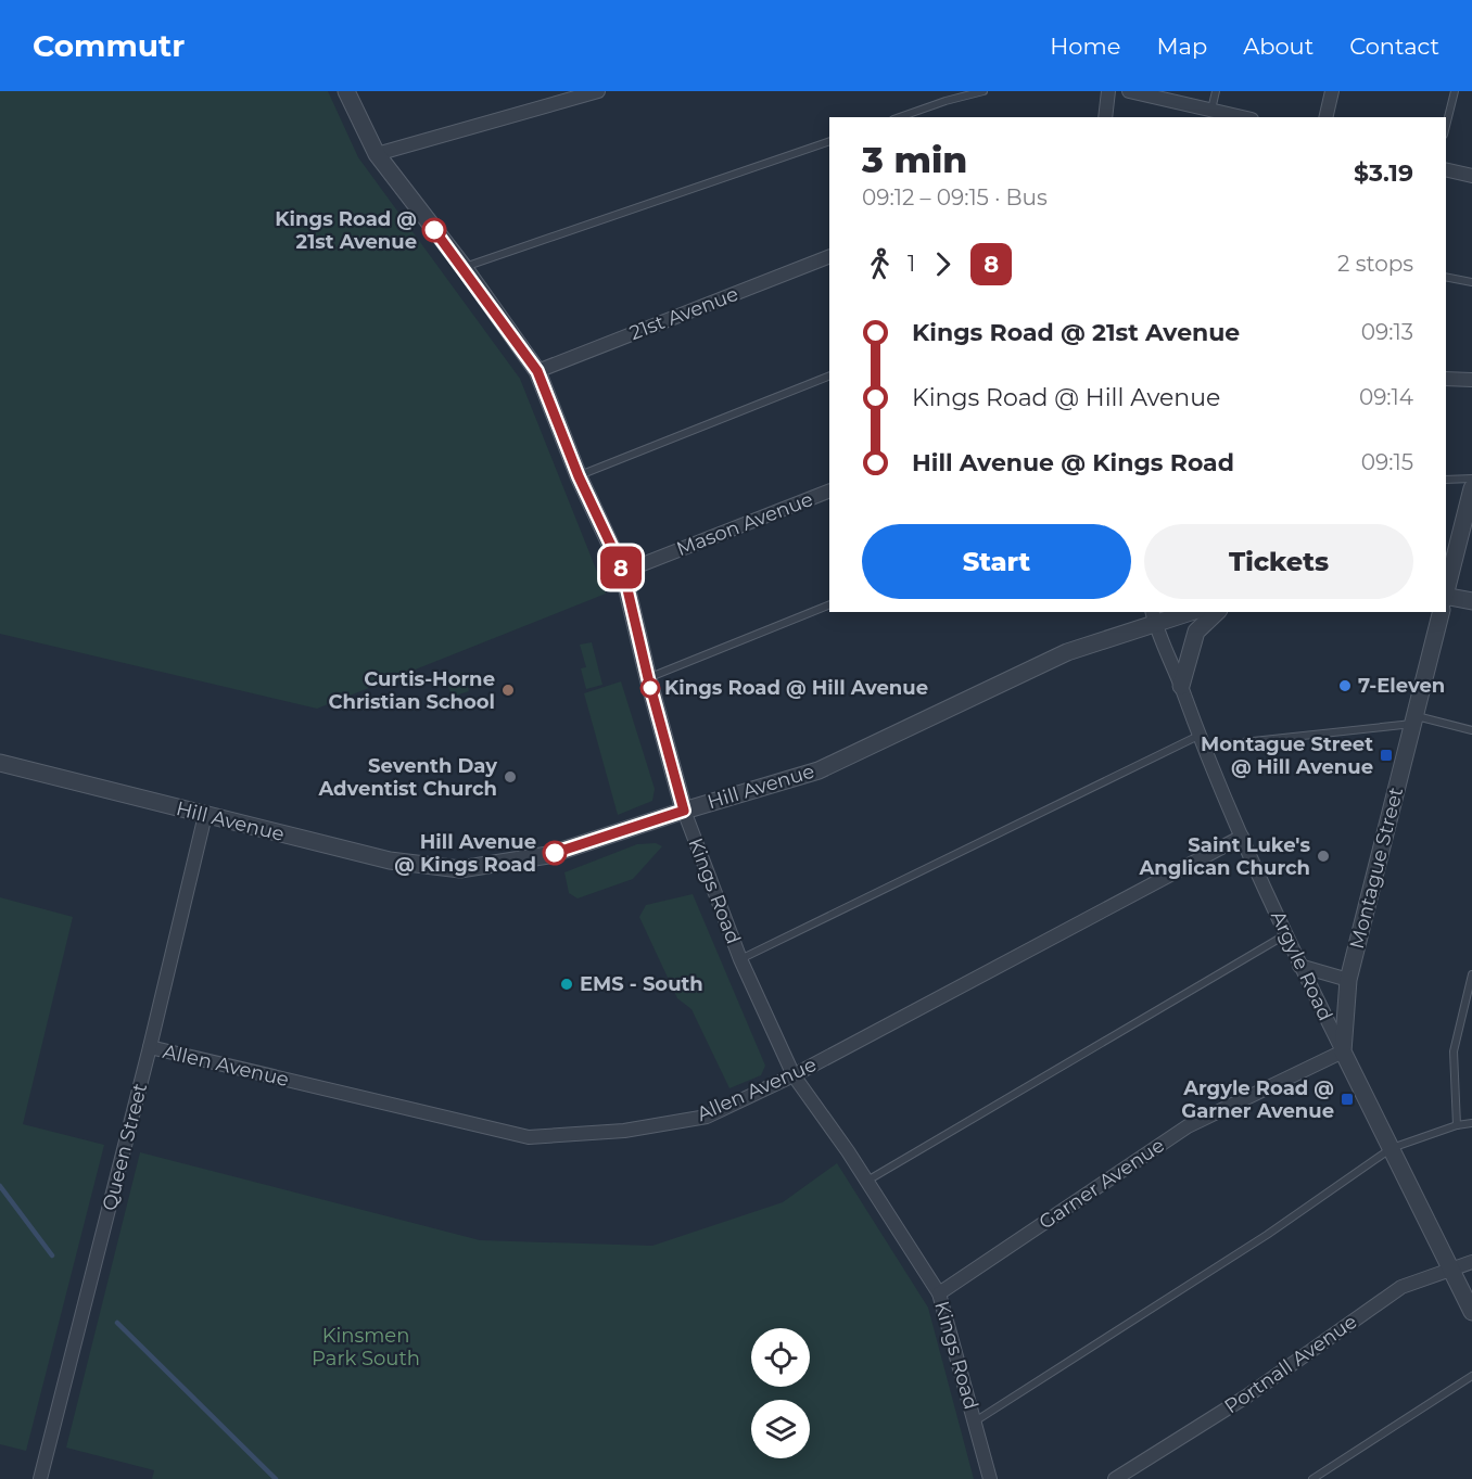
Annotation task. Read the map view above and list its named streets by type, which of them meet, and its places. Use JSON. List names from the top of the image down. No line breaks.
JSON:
{"streets":{"street":["21st Avenue","Mason Avenue","Hill Avenue","Montague Street","Kings Road","Argyle Road","Allen Avenue","Queen Street","Garner Avenue","Portnall Avenue"]},"crossings":[["21st Avenue","Kings Road"],["Mason Avenue","Kings Road"],["Hill Avenue","Kings Road"],["Hill Avenue","Argyle Road"],["Hill Avenue","Queen Street"],["Montague Street","Argyle Road"],["Montague Street","Garner Avenue"],["Kings Road","Allen Avenue"],["Kings Road","Garner Avenue"],["Argyle Road","Allen Avenue"],["Argyle Road","Garner Avenue"],["Argyle Road","Portnall Avenue"],["Allen Avenue","Queen Street"]],"parks":["Kinsmen Park South"],"places":{"other":["Kings Road @ 21st Avenue","7-Eleven","Kings Road @ Hill Avenue","Curtis-Horne Christian School","Seventh Day Adventist Church","Hill Avenue @ Kings Road","Saint Luke's Anglican Church","EMS - South"],"transit":["Montague Street @ Hill Avenue","Argyle Road @ Garner Avenue"]},"lines":["bus line 8"],"page":{"header":"Commutr","nav":["Home","Map","About","Contact"],"on_map":"8","heading":["3 min","09:12 – 09:15 · Bus","$3.19"],"legs":["1","8","2 stops"],"list":[{"name":"Kings Road @ 21st Avenue","value":"09:13"},{"name":"Kings Road @ Hill Avenue","value":"09:14"},{"name":"Hill Avenue @ Kings Road","value":"09:15"}],"buttons":["Start","Tickets"]}}
